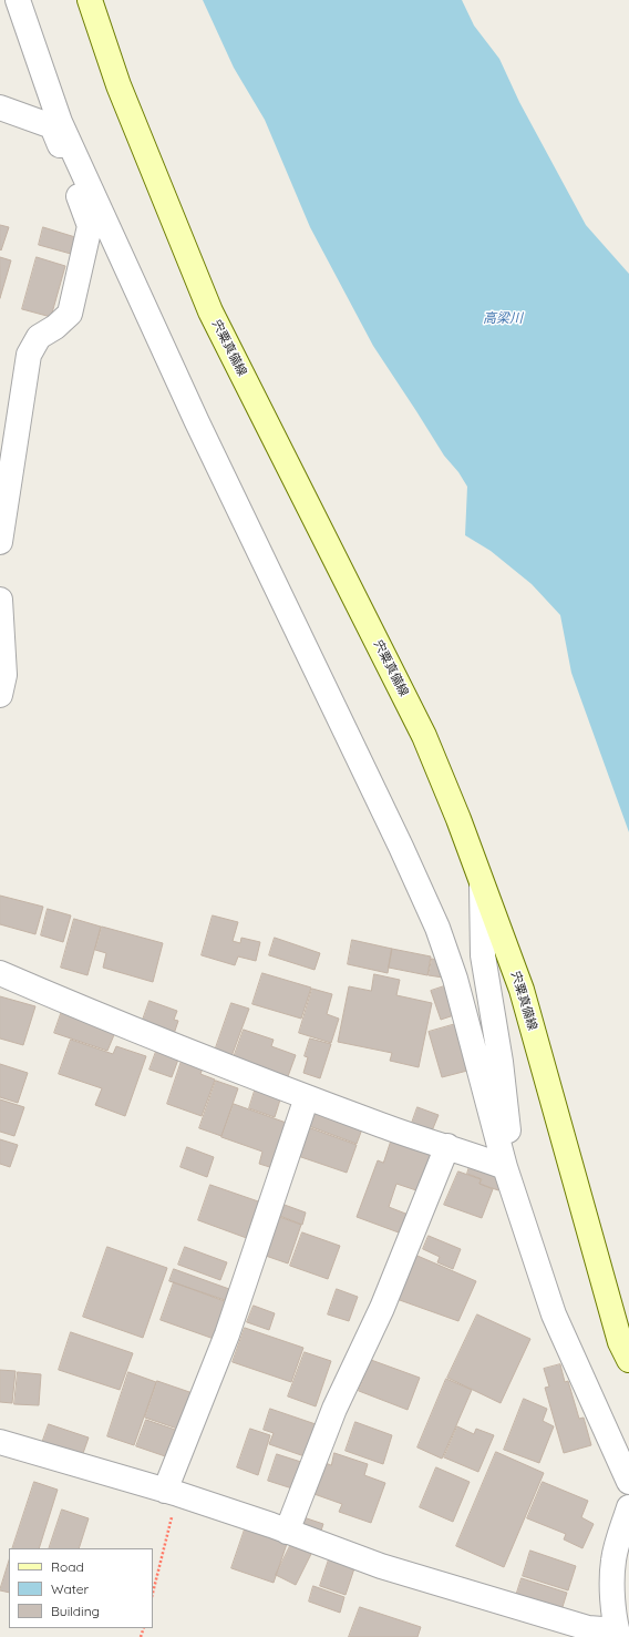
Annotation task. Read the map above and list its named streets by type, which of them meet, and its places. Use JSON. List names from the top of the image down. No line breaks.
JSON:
{"streets":{"main road":["宍粟真備線"]},"water":["高梁川"],"legend":["Road","Water","Building"]}
